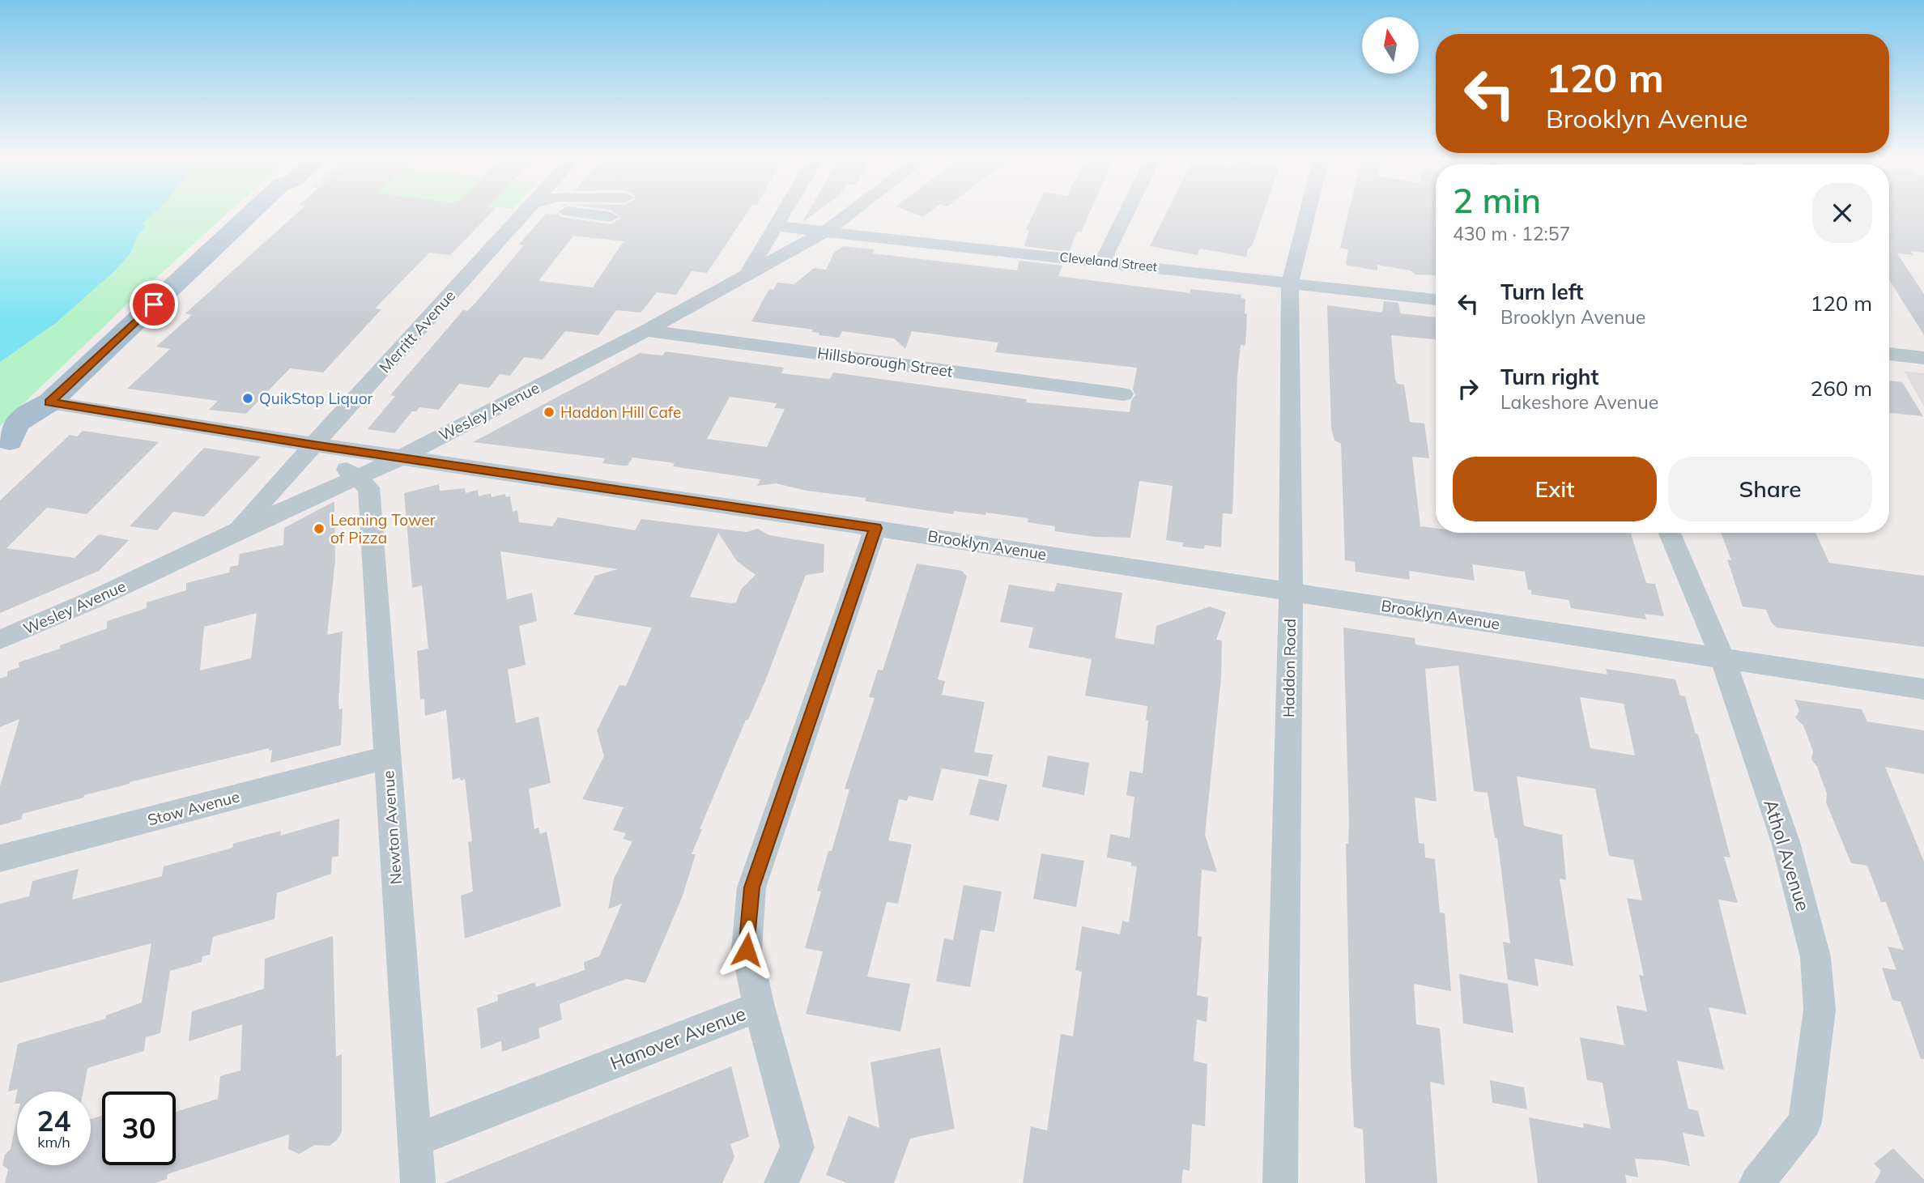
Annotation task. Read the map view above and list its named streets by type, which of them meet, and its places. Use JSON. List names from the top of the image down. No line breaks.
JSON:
{"streets":{"street":["Cleveland Street","Merritt Avenue","Hillsborough Street","Wesley Avenue","Brooklyn Avenue","Haddon Road","Stow Avenue","Newton Avenue","Athol Avenue","Hanover Avenue"]},"crossings":[["Cleveland Street","Wesley Avenue"],["Cleveland Street","Haddon Road"],["Merritt Avenue","Wesley Avenue"],["Merritt Avenue","Brooklyn Avenue"],["Hillsborough Street","Wesley Avenue"],["Wesley Avenue","Brooklyn Avenue"],["Wesley Avenue","Newton Avenue"],["Brooklyn Avenue","Haddon Road"],["Brooklyn Avenue","Athol Avenue"],["Brooklyn Avenue","Hanover Avenue"],["Stow Avenue","Newton Avenue"],["Newton Avenue","Hanover Avenue"]],"places":["QuikStop Liquor","Haddon Hill Cafe","Leaning Tower of Pizza"],"north":"top","page":{"turn":["120 m","Brooklyn Avenue"],"heading":["2 min","430 m · 12:57"],"list":[{"name":"Turn left","note":"Brooklyn Avenue","value":"120 m"},{"name":"Turn right","note":"Lakeshore Avenue","value":"260 m"}],"buttons":["Exit","Share"],"speed":"24 km/h","limit":"30"}}
